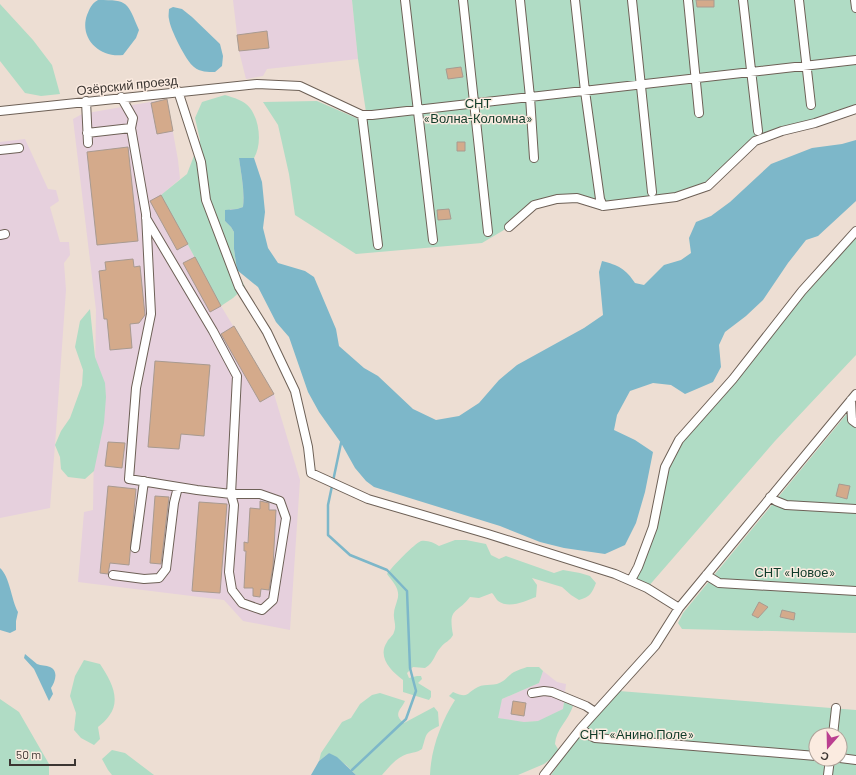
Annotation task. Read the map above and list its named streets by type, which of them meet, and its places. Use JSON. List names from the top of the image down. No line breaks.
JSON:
{"streets":{"street":["Озёрский проезд"]},"parks":["СНТ «Волна-Коломна»","СНТ «Новое»","СНТ «Анино Поле»"],"scale_bar":"50 m","north":"bottom"}
